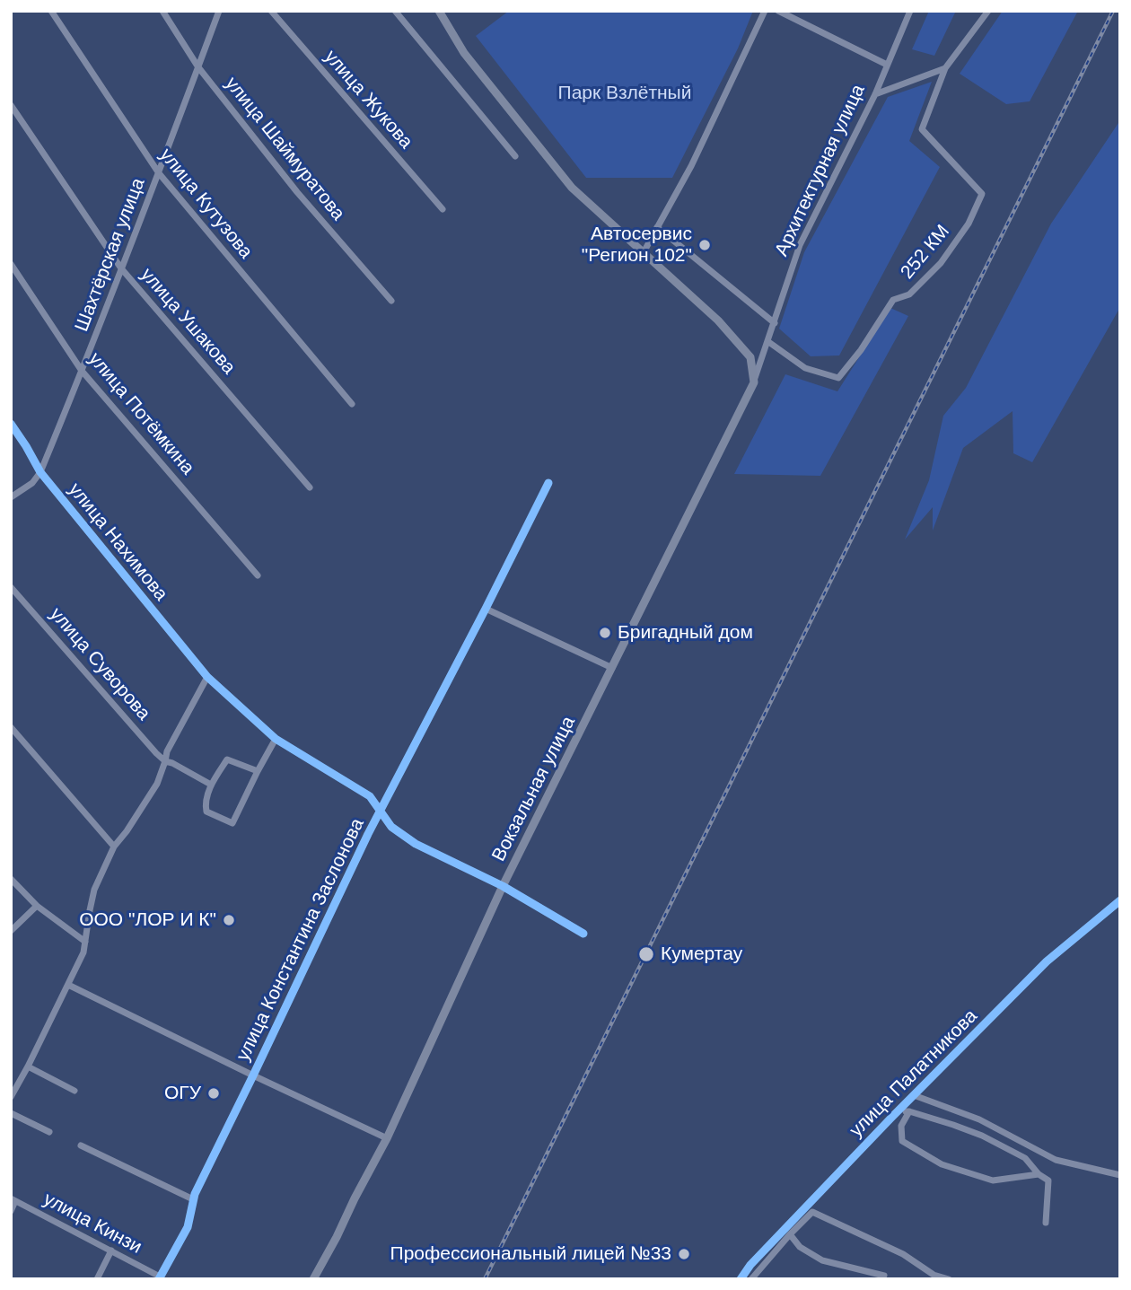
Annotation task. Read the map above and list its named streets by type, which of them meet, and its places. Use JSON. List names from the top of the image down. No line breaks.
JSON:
{"streets":{"main road":["Вокзальная улица"],"street":["улица Жукова","улица Шаймуратова","Архитектурная улица","улица Кутузова","252 КМ","Шахтёрская улица","улица Ушакова","улица Потёмкина","улица Нахимова","улица Суворова","улица Константина Заслонова","улица Палатникова","улица Кинзи"]},"crossings":[["улица Шаймуратова","Шахтёрская улица"],["Архитектурная улица","252 КМ"],["Архитектурная улица","Вокзальная улица"],["улица Кутузова","Шахтёрская улица"],["Шахтёрская улица","улица Ушакова"],["Шахтёрская улица","улица Потёмкина"],["Шахтёрская улица","улица Нахимова"],["улица Нахимова","Вокзальная улица"],["улица Нахимова","улица Константина Заслонова"],["улица Константина Заслонова","улица Кинзи"]],"parks":["Парк Взлётный"],"places":["Автосервис \"Регион 102\"","Бригадный дом","ООО \"ЛОР И К\"","Кумертау","ОГУ","Профессиональный лицей №33"]}
